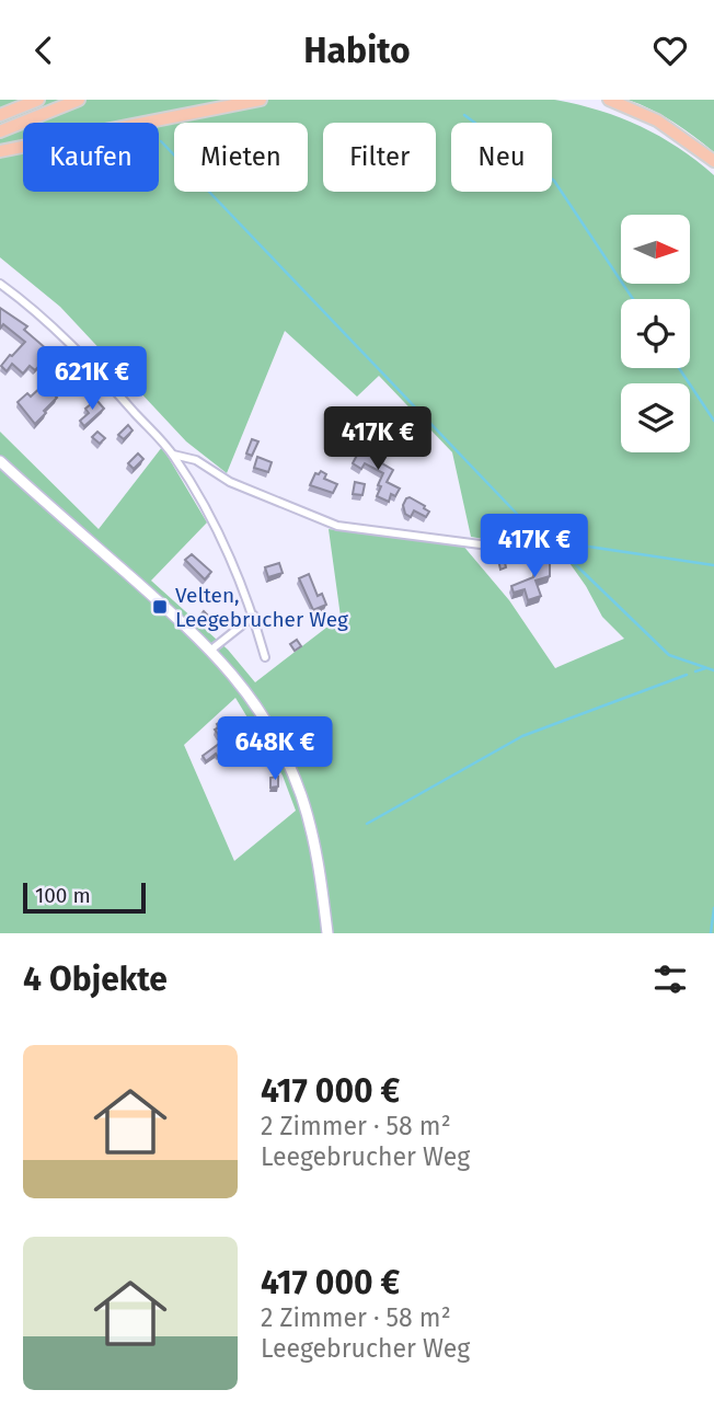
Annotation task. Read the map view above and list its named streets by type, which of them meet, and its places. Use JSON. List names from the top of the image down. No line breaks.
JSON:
{"places":{"transit":["Velten, Leegebrucher Weg"]},"scale_bar":"100 m","north":"right","page":{"header":"Habito","chip":["Kaufen","Mieten","Filter","Neu"],"price":["621K €","417K €","417K €","648K €"],"scale":"100 m","heading":"4 Objekte","list":[{"name":"417 000 €","note":"2 Zimmer · 58 m² · Leegebrucher Weg"},{"name":"417 000 €","note":"2 Zimmer · 58 m² · Leegebrucher Weg"}]}}
